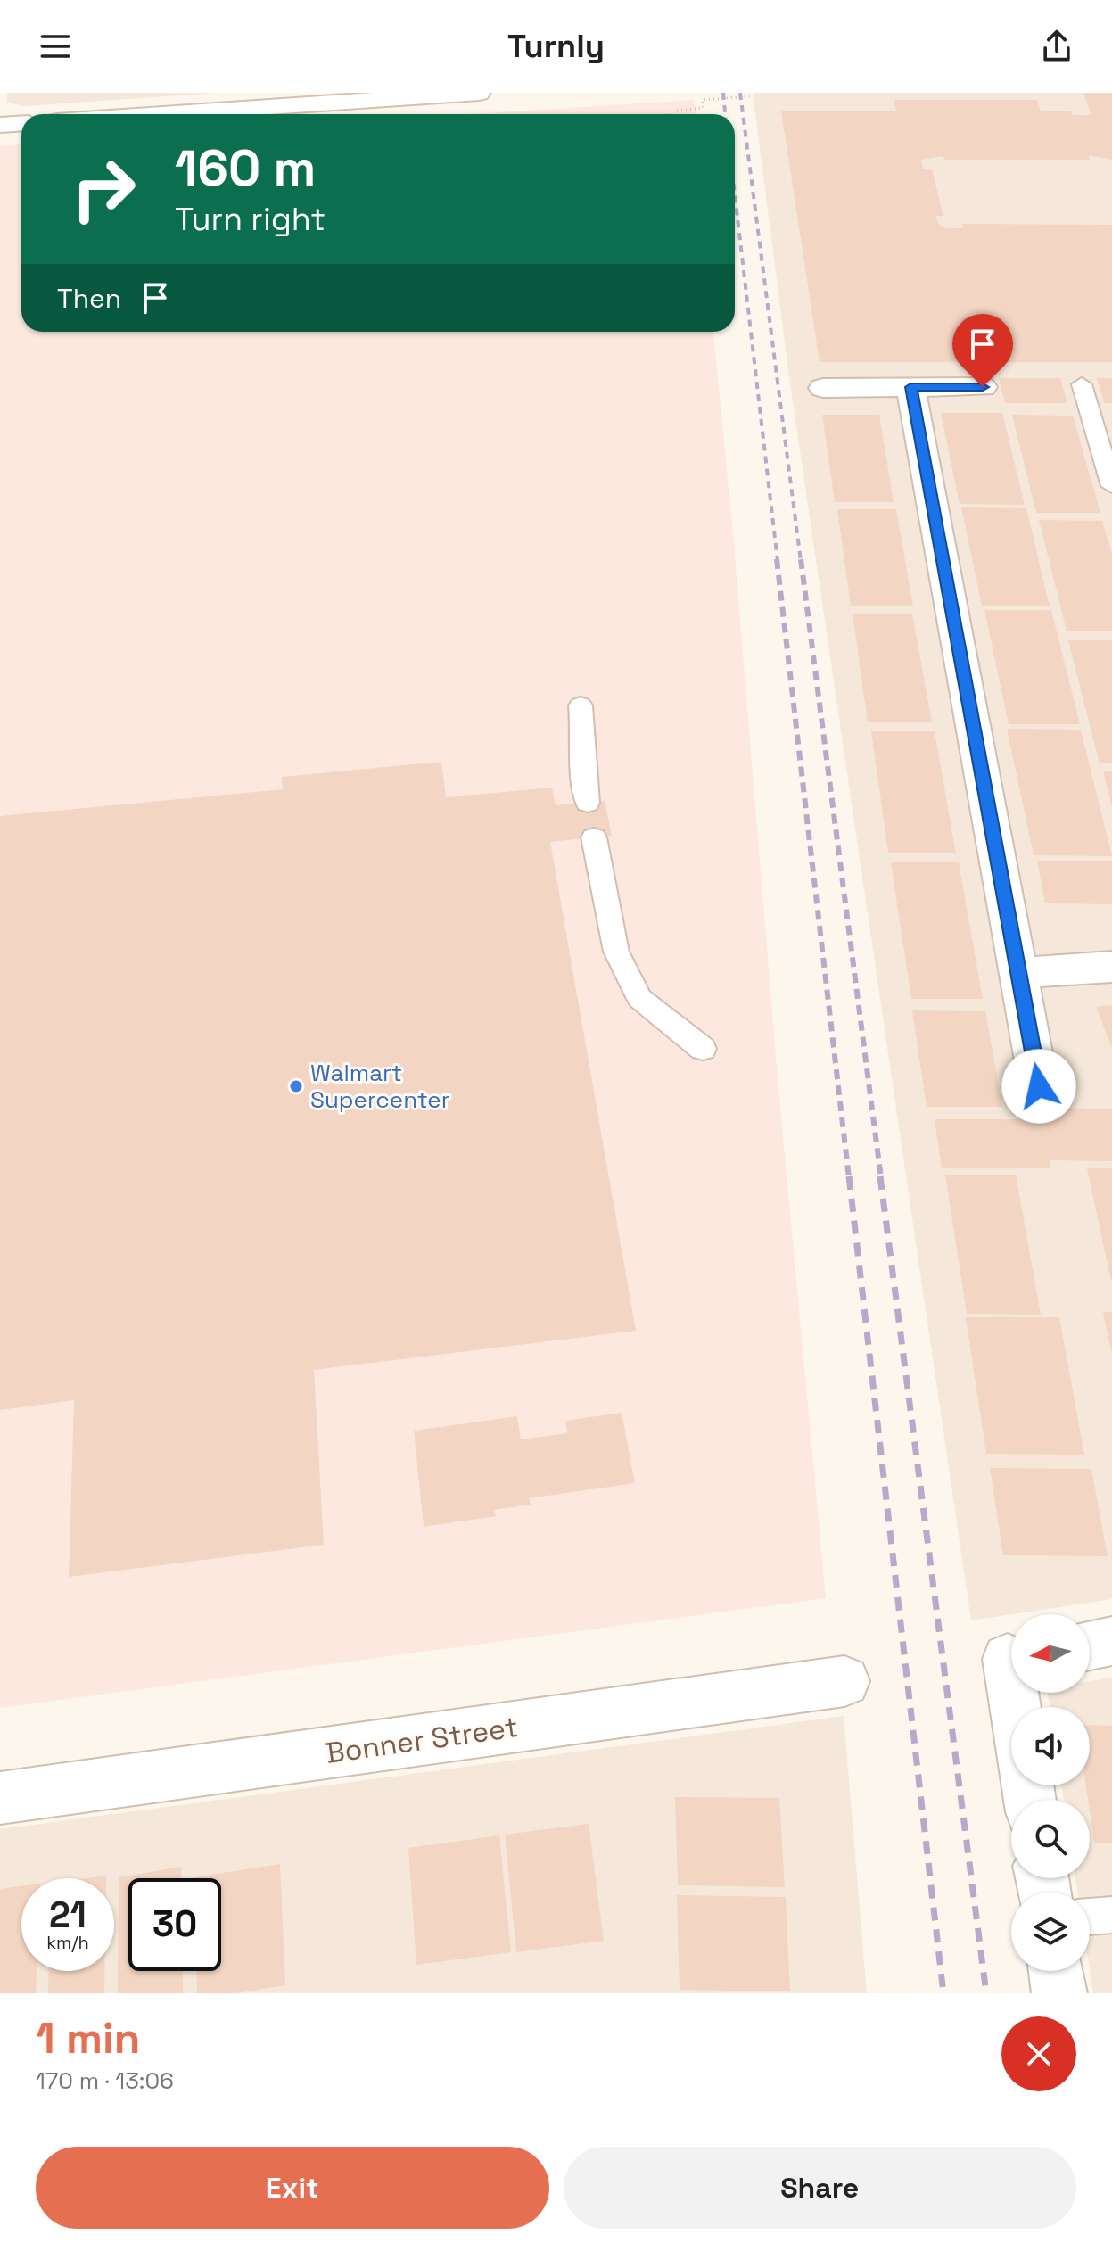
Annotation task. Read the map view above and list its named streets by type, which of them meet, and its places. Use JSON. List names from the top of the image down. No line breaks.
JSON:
{"streets":{"street":["Bonner Street"]},"places":["Walmart Supercenter"],"north":"left","page":{"header":"Turnly","turn":["160 m","Turn right"],"then":"Then","speed":"21 km/h","limit":"30","heading":["1 min","170 m · 13:06"],"buttons":["Exit","Share"]}}
